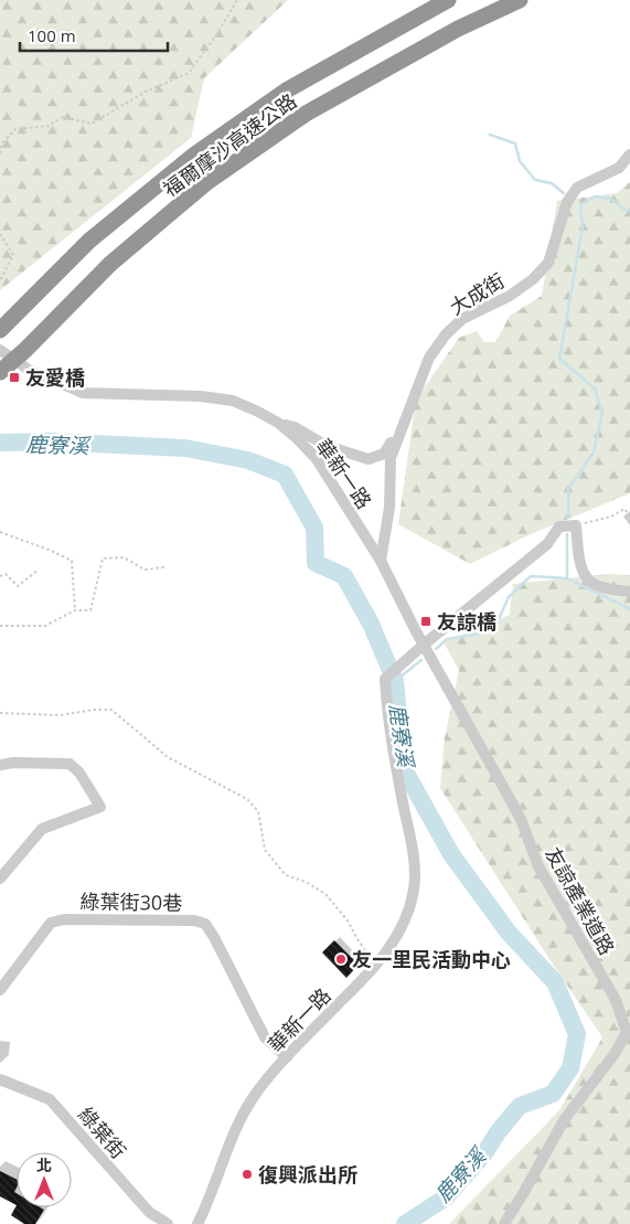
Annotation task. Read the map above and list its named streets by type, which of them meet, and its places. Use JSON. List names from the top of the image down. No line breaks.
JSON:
{"streets":{"highway":["福爾摩沙高速公路"],"street":["大成街","華新一路","友諒產業道路","綠葉街30巷","綠葉街"]},"crossings":[["大成街","華新一路"],["華新一路","友諒產業道路"],["華新一路","綠葉街30巷"]],"water":["鹿寮溪"],"places":{"transit":["友愛橋","友諒橋"],"other":["友一里民活動中心","復興派出所"]},"scale_bar":"100 m","north":"top"}
